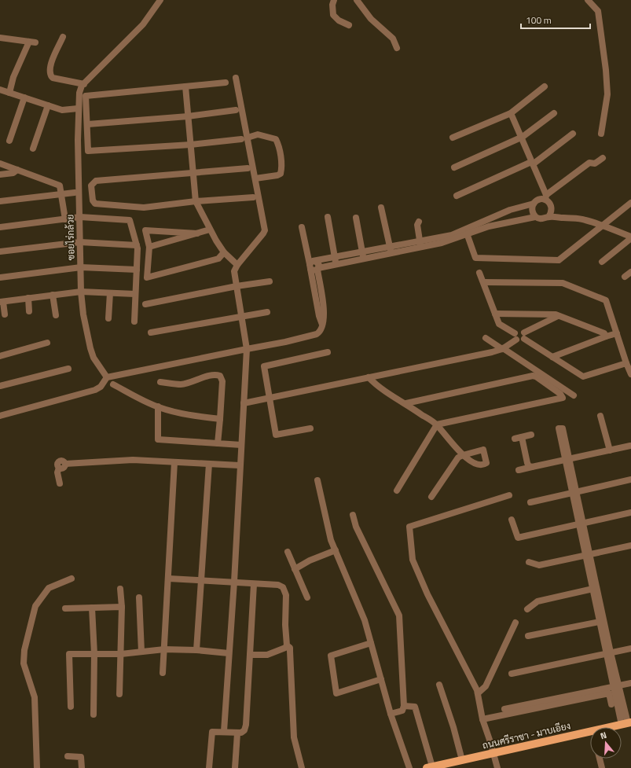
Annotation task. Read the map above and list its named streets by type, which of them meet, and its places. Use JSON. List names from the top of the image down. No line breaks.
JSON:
{"streets":{"main road":["ถนนศรีราชา - มาบเอียง"],"street":["ซอยไร่กล้วย"]},"scale_bar":"100 m","north":"top"}
